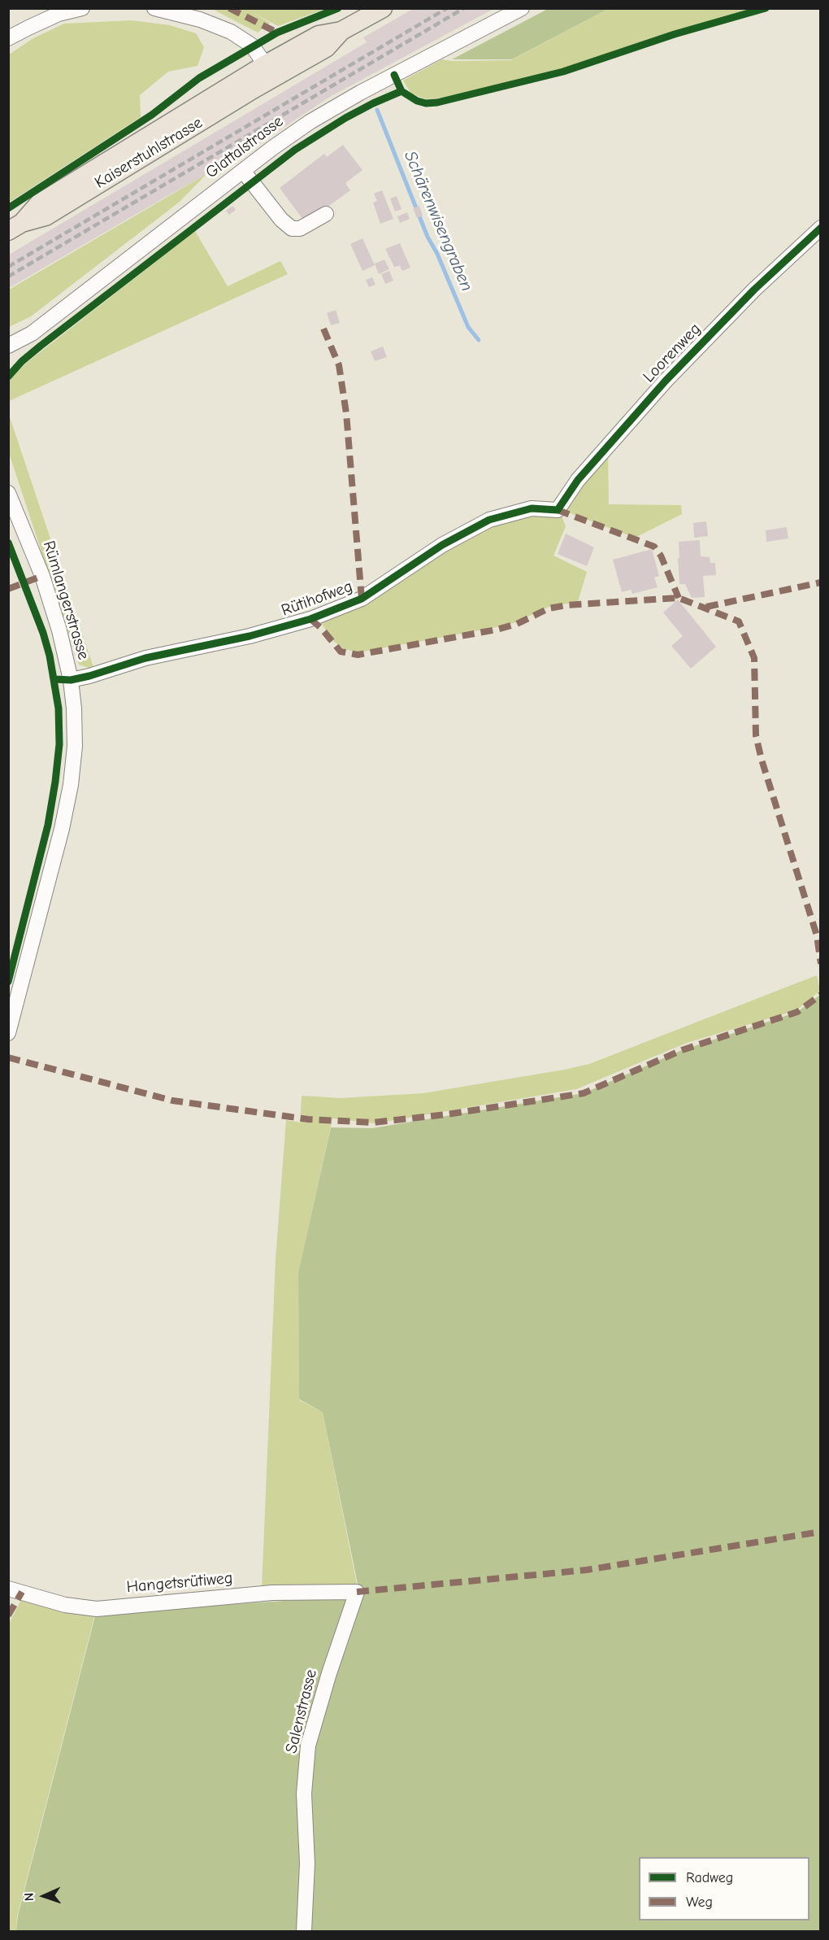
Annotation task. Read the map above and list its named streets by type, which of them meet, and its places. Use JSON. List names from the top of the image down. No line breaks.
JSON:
{"streets":{"main road":["Kaiserstuhlstrasse"],"street":["Glattalstrasse","Loorenweg","Rütihofweg","Rümlangerstrasse","Hangetsrütiweg","Salenstrasse"]},"crossings":[["Loorenweg","Rütihofweg"],["Rütihofweg","Rümlangerstrasse"],["Hangetsrütiweg","Salenstrasse"]],"water":["Schärenwisengraben"],"legend":["Radweg","Weg"],"north":"left"}
